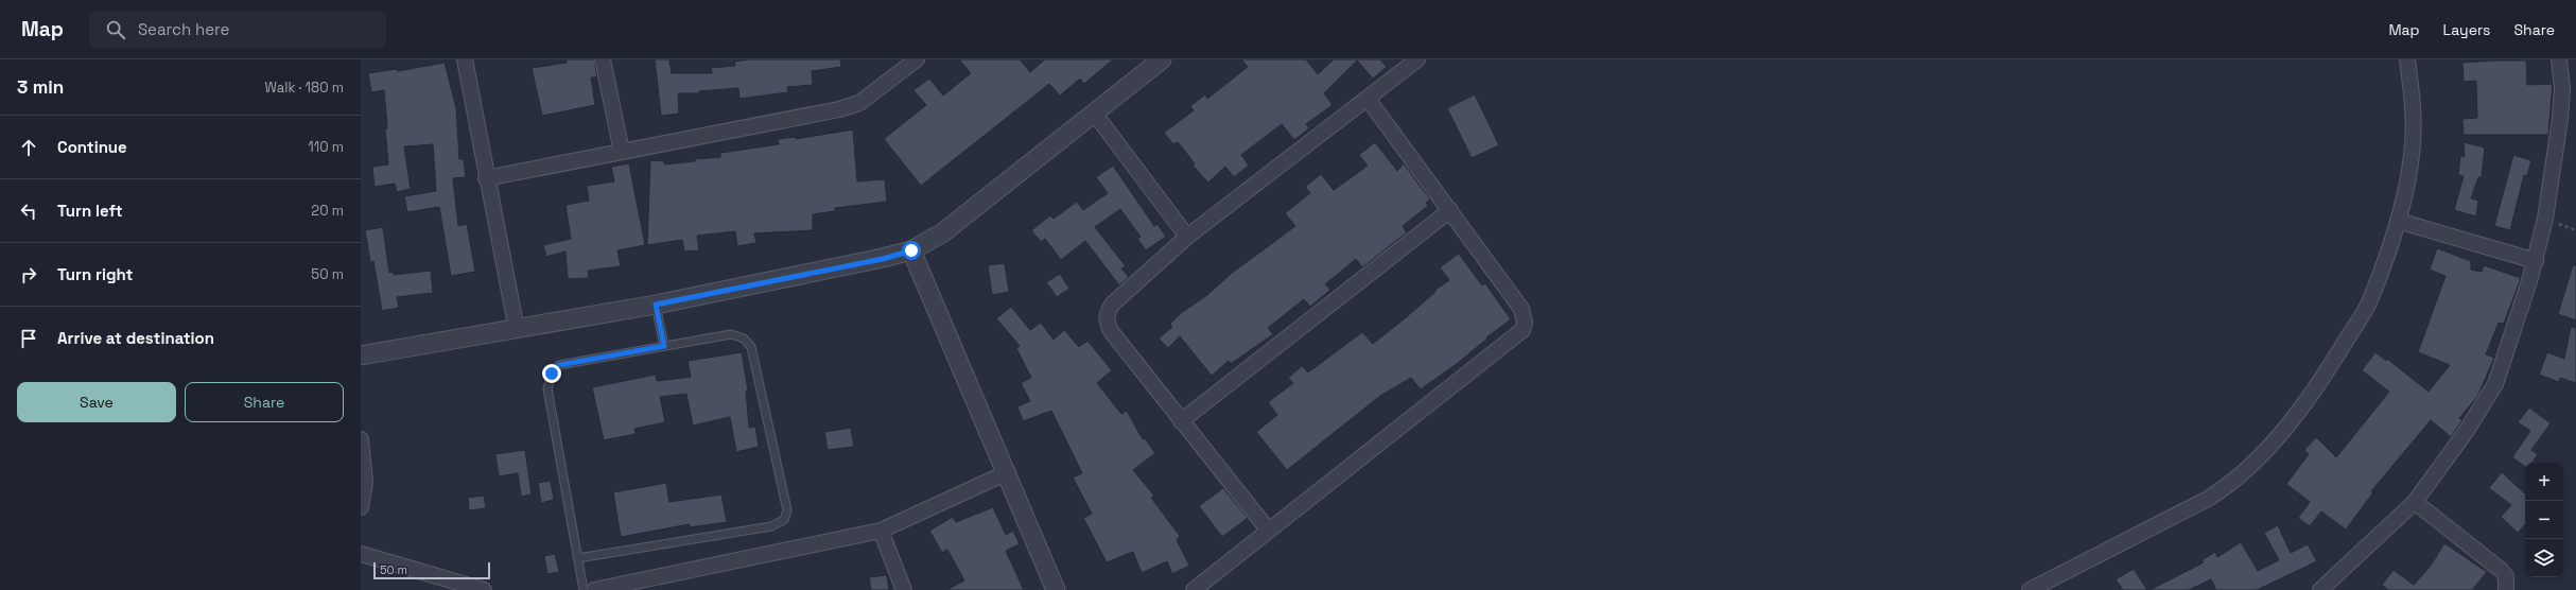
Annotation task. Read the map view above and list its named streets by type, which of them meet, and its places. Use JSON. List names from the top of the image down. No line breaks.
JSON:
{"scale_bar":"50 m","page":{"header":"Map","search":"Search here","nav":["Map","Layers","Share"],"heading":["3 min","Walk · 180 m"],"list":[["Continue","110 m"],["Turn left","20 m"],["Turn right","50 m"],"Arrive at destination"],"buttons":["Save","Share"],"map_buttons":["+","−"],"scale":"50 m"}}
